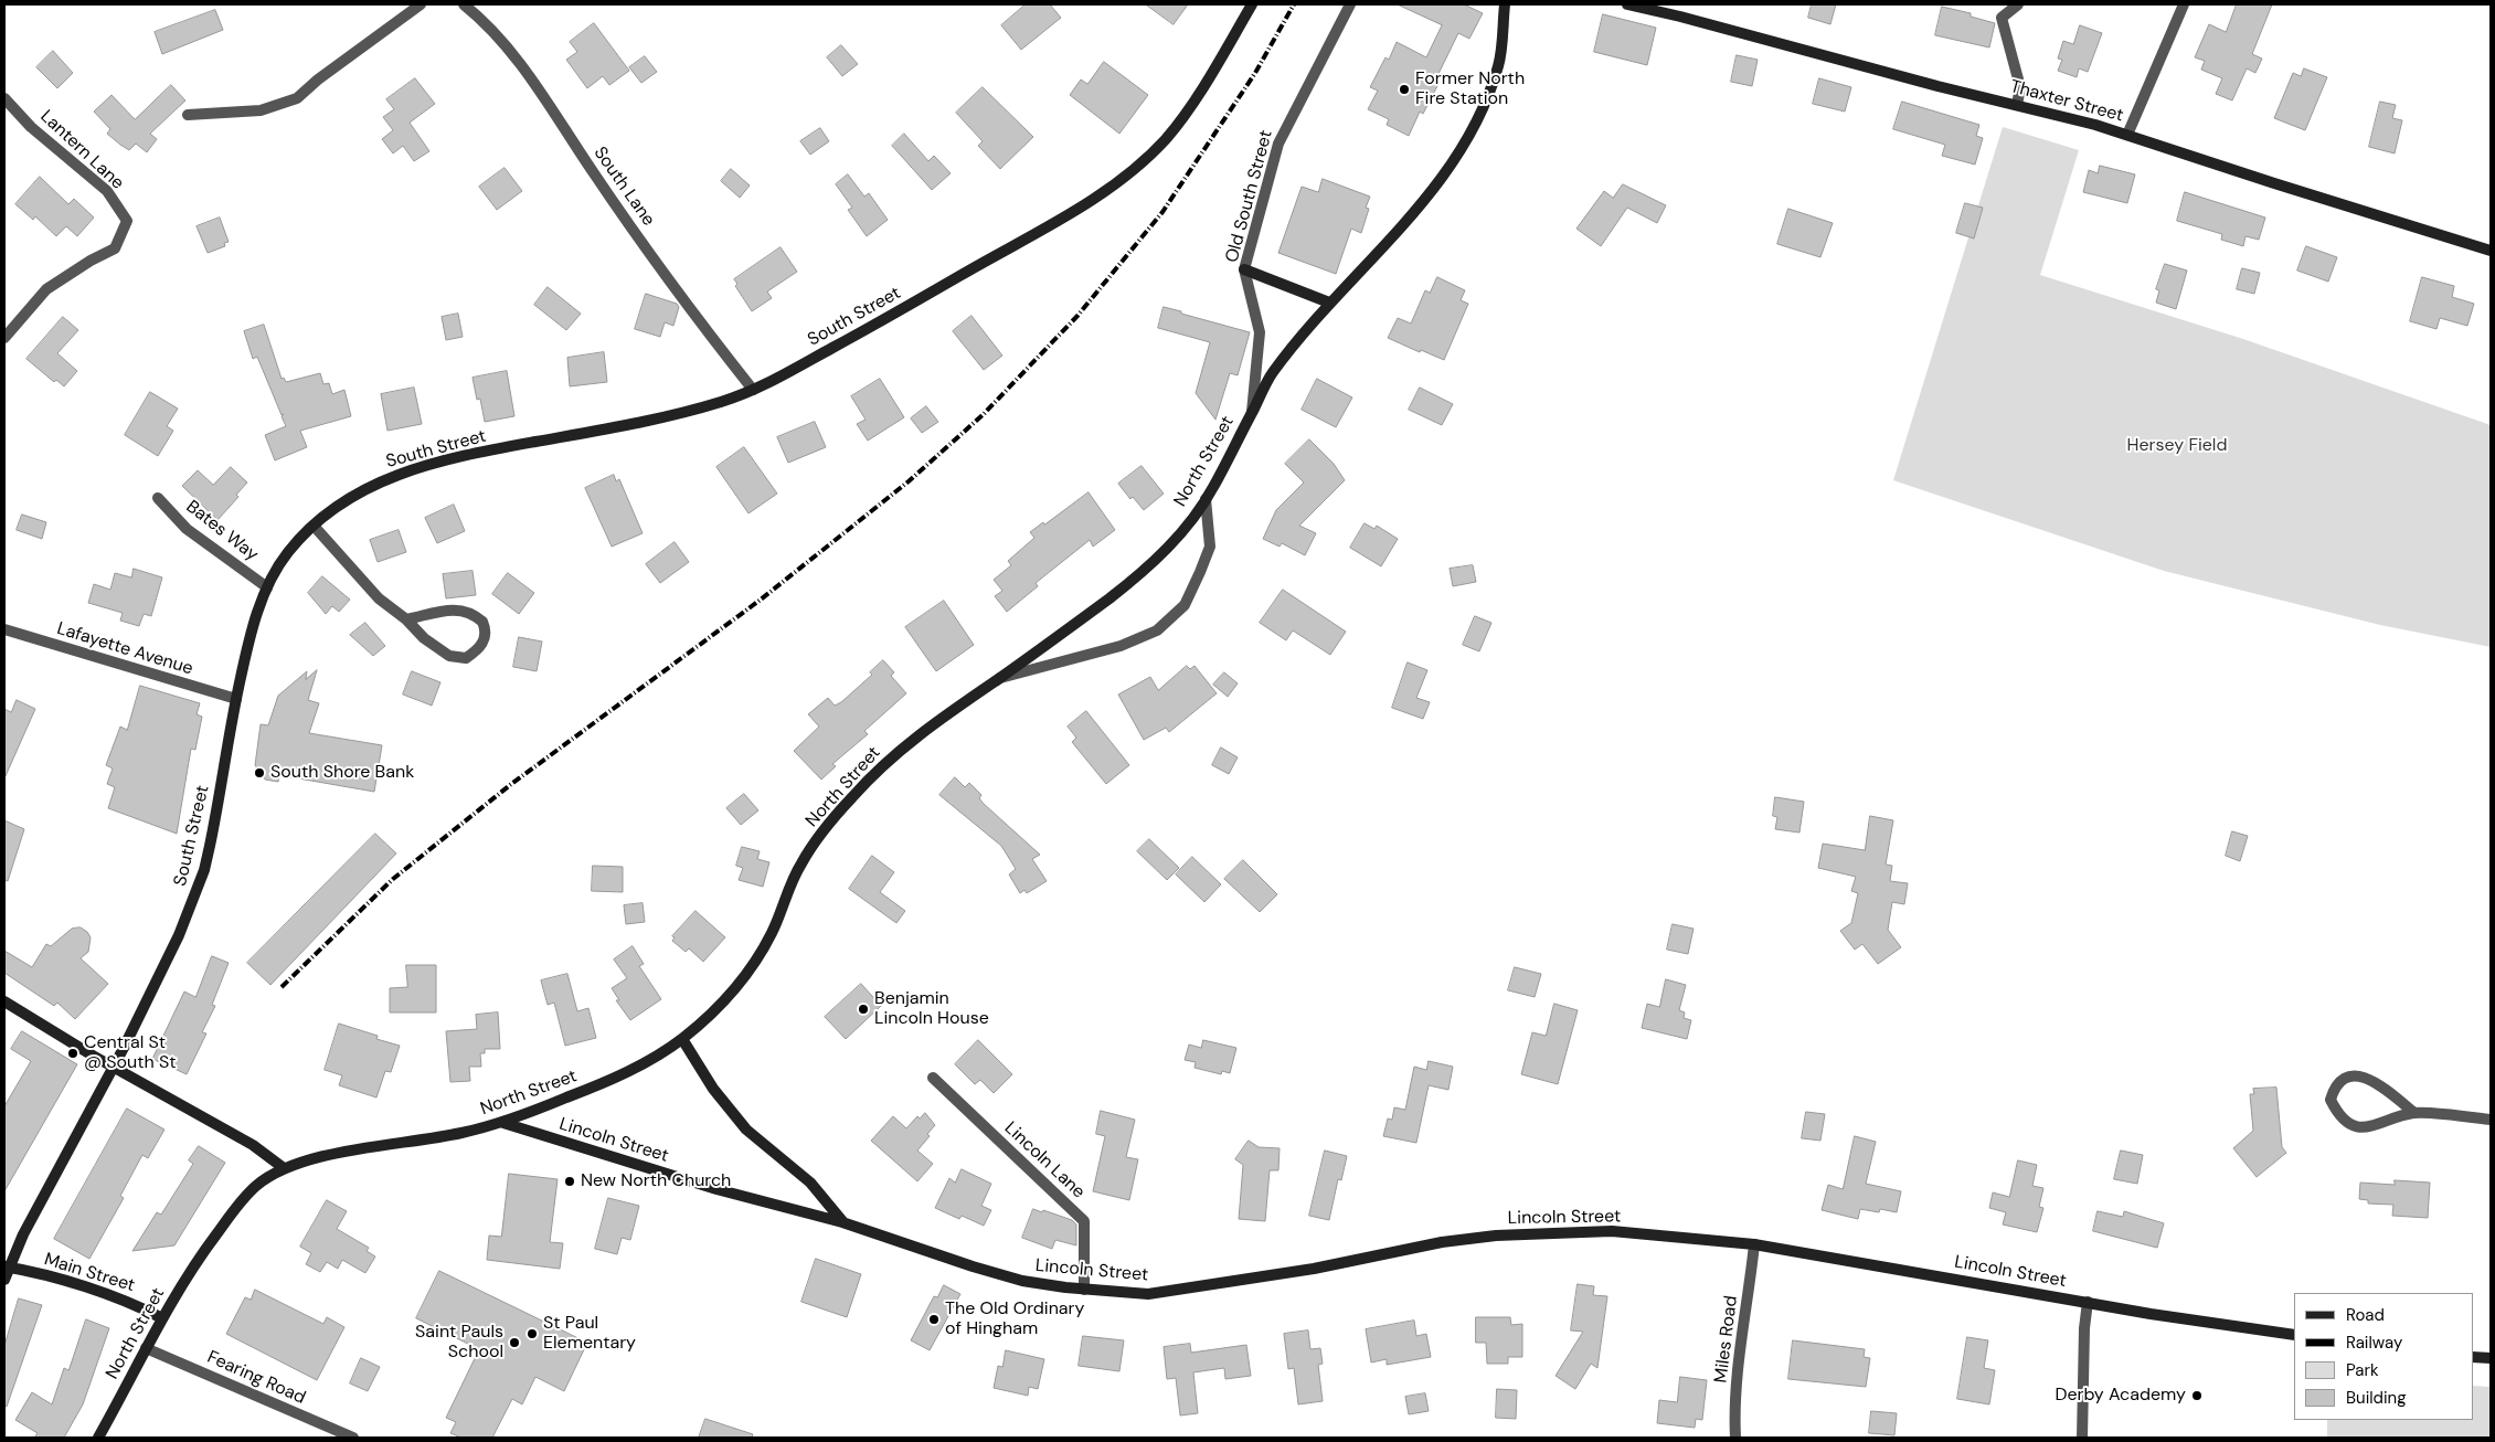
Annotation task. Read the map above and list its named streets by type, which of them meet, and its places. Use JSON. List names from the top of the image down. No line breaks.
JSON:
{"streets":{"main road":["Thaxter Street","South Street","North Street","Lincoln Street","Main Street"],"street":["Lantern Lane","South Lane","Old South Street","Bates Way","Lafayette Avenue","Lincoln Lane","Miles Road","Fearing Road"]},"crossings":[["South Lane","South Street"],["Old South Street","North Street"],["South Street","Bates Way"],["South Street","Lafayette Avenue"],["South Street","Main Street"],["North Street","Lincoln Street"],["North Street","Main Street"],["North Street","Fearing Road"],["Lincoln Street","Lincoln Lane"],["Lincoln Street","Miles Road"]],"parks":["Hersey Field"],"places":["Former North Fire Station","South Shore Bank","Benjamin Lincoln House","Central St @ South St","New North Church","The Old Ordinary of Hingham","St Paul Elementary","Saint Pauls School","Derby Academy"],"legend":["Road","Railway","Park","Building"]}
